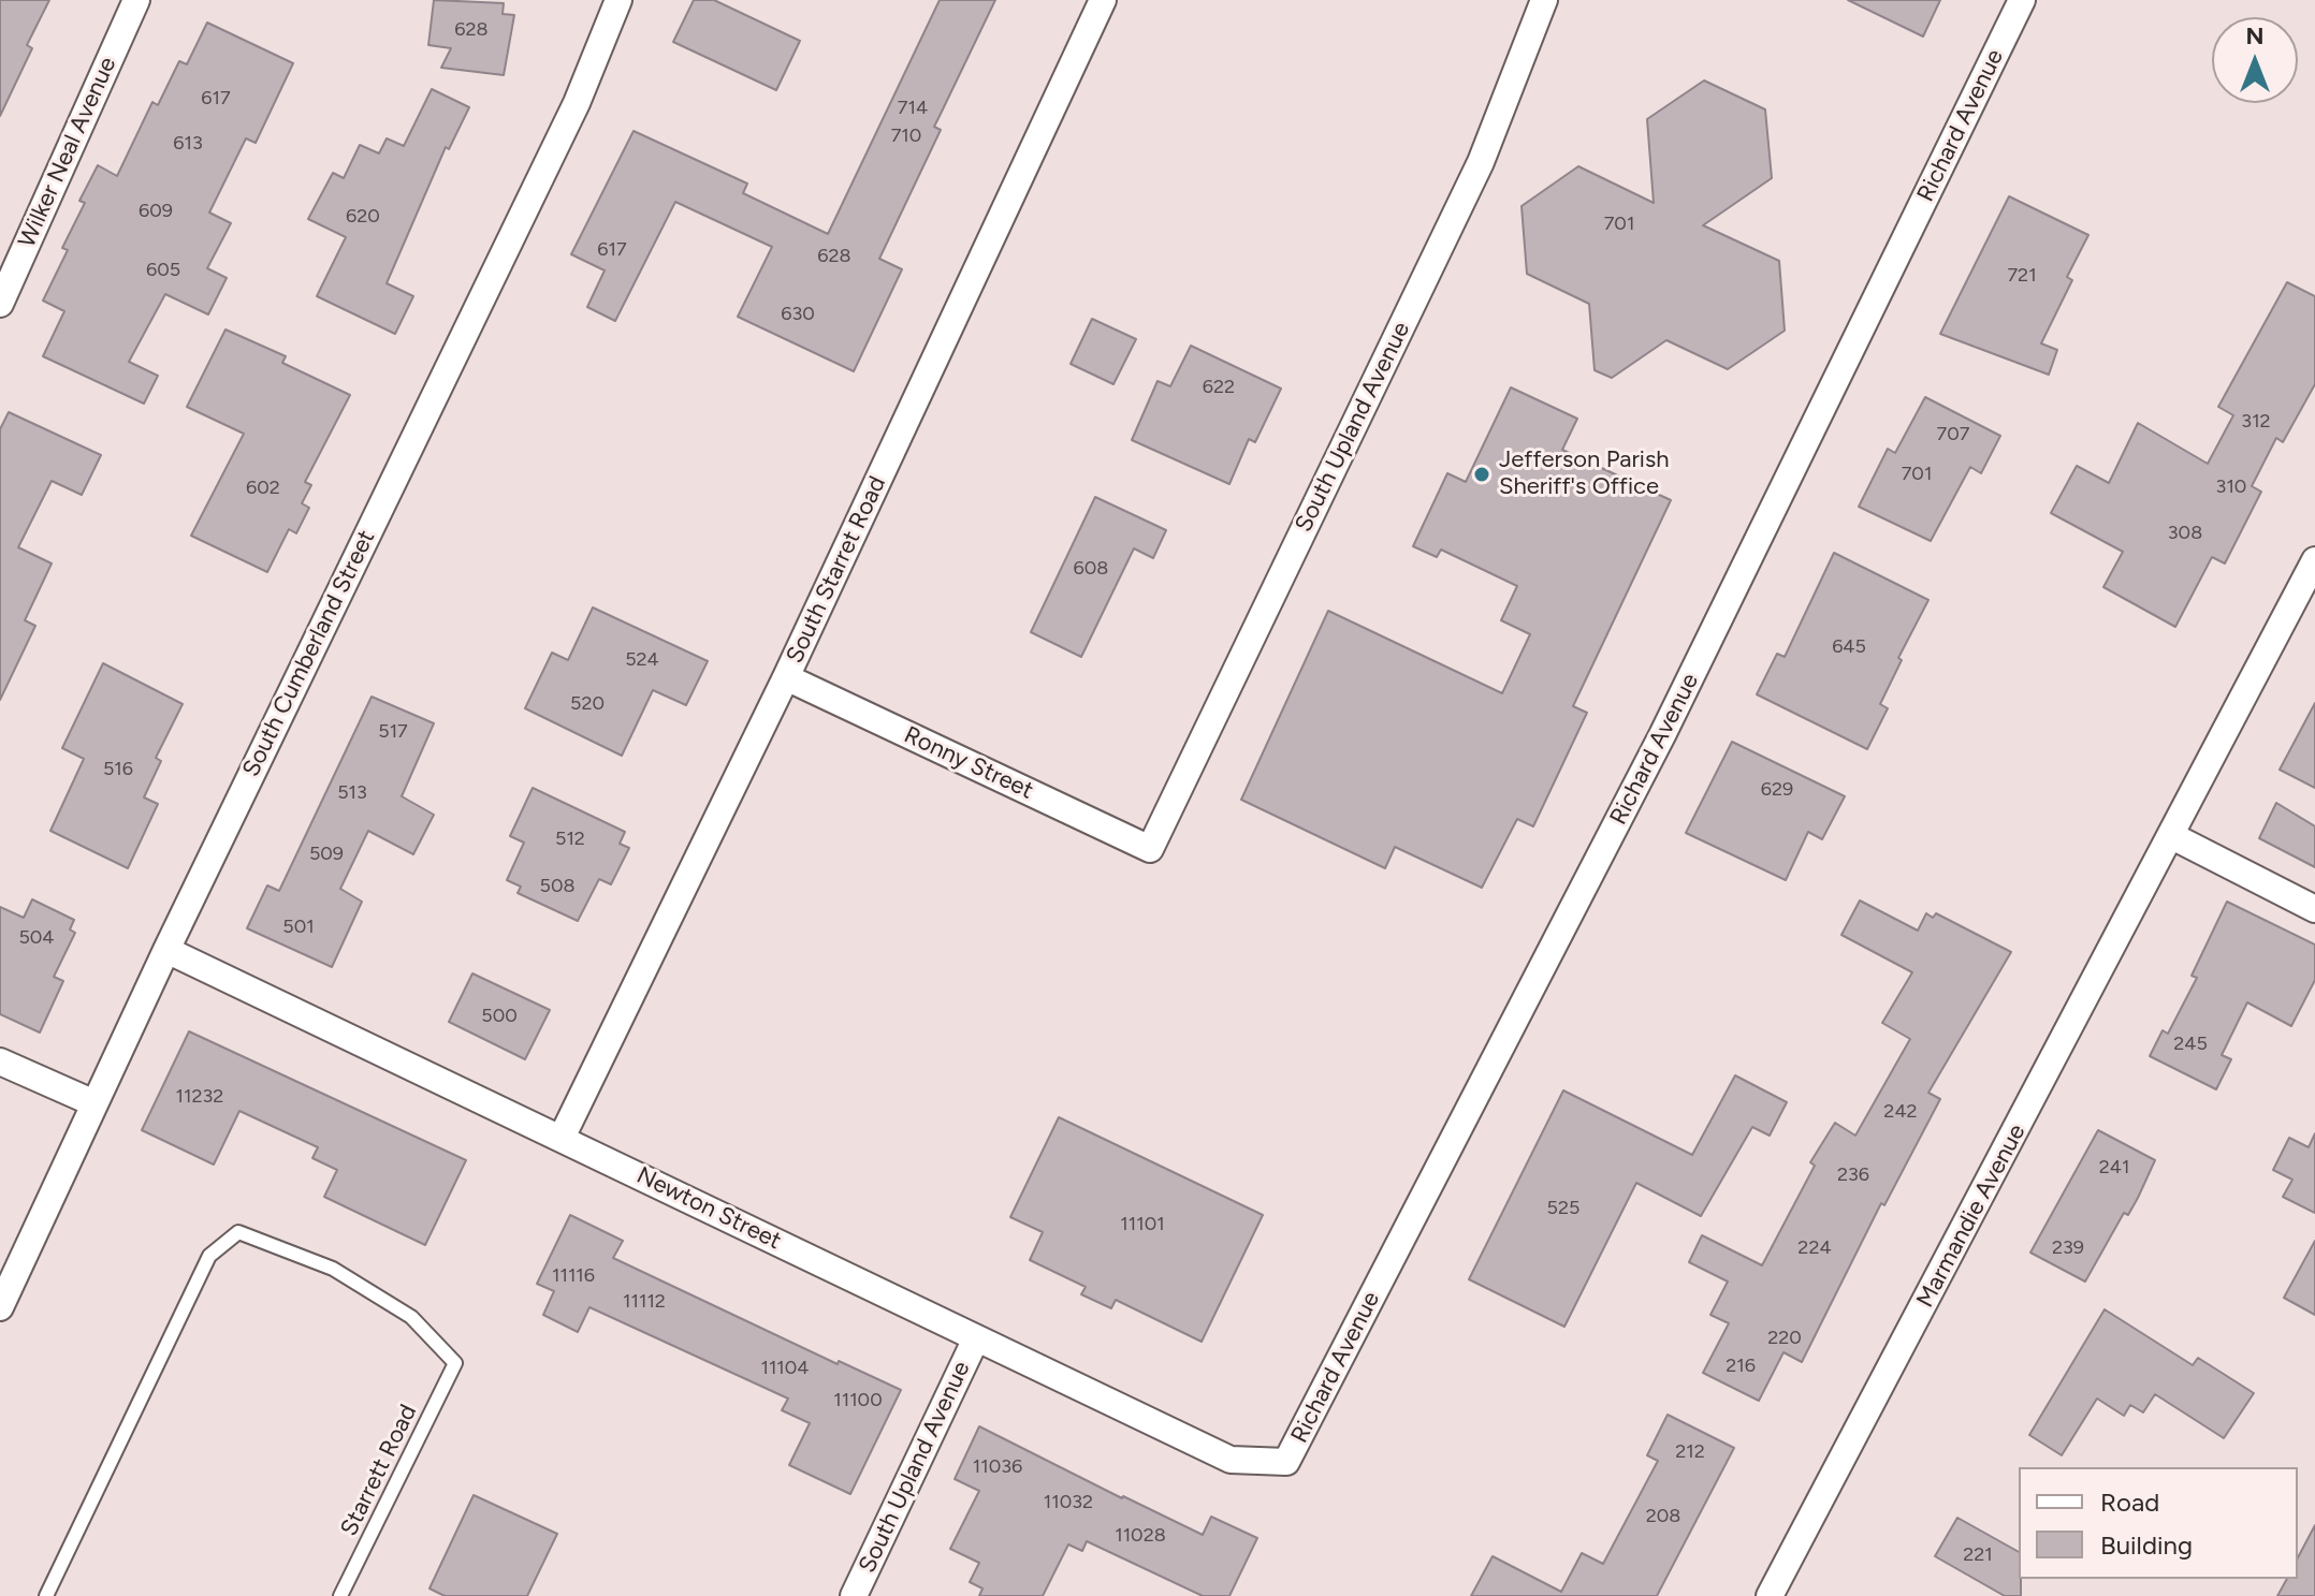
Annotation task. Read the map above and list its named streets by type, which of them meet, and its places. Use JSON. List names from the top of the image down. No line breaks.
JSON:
{"streets":{"street":["Richard Avenue","Wilker Neal Avenue","South Upland Avenue","South Starret Road","South Cumberland Street","Ronny Street","Newton Street","Marmandie Avenue"],"lane":["Starrett Road"]},"crossings":[["Richard Avenue","Newton Street"],["South Upland Avenue","Ronny Street"],["South Upland Avenue","Newton Street"],["South Starret Road","Ronny Street"],["South Starret Road","Newton Street"],["South Cumberland Street","Newton Street"]],"places":["Jefferson Parish Sheriff's Office"],"house_numbers":["628","617","714","710","613","609","620","701","617","628","605","721","630","622","312","707","701","310","602","308","608","645","524","520","517","516","629","513","512","509","508","501","504","500","245","11232","242","241","236","525","11101","224","239","11116","11112","220","216","11104","11100","212","11036","11032","208","11028","221"],"legend":["Road","Building"],"north":"top"}
